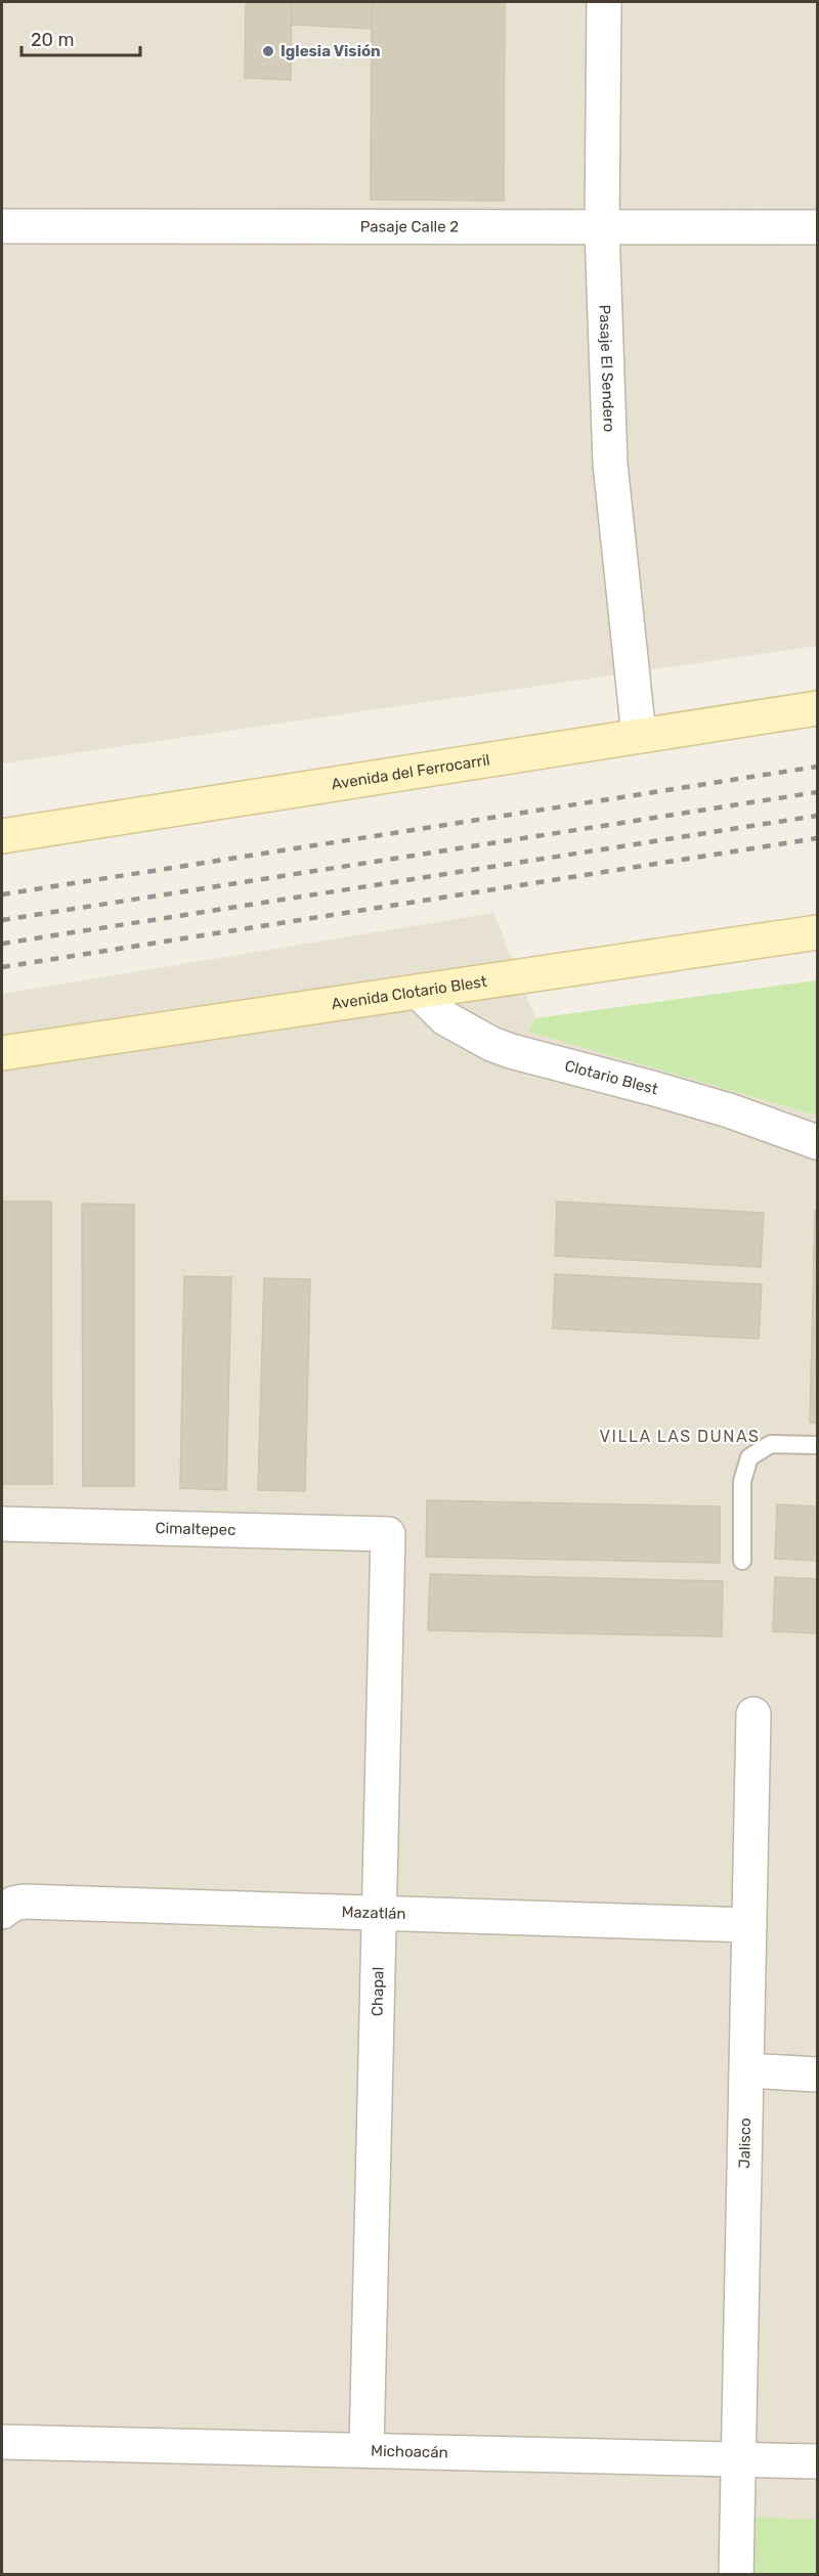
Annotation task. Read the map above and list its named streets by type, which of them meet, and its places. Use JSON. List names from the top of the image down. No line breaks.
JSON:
{"streets":{"street":["Pasaje Calle 2","Pasaje El Sendero","Avenida del Ferrocarril","Avenida Clotario Blest","Clotario Blest","Cimaltepec","Mazatlán","Chapal","Jalisco","Michoacán"]},"crossings":[["Pasaje Calle 2","Pasaje El Sendero"],["Pasaje El Sendero","Avenida del Ferrocarril"],["Avenida Clotario Blest","Clotario Blest"],["Cimaltepec","Chapal"],["Mazatlán","Chapal"],["Mazatlán","Jalisco"],["Chapal","Michoacán"],["Jalisco","Michoacán"]],"districts":["VILLA LAS DUNAS"],"places":["Iglesia Visión"],"scale_bar":"20 m"}
